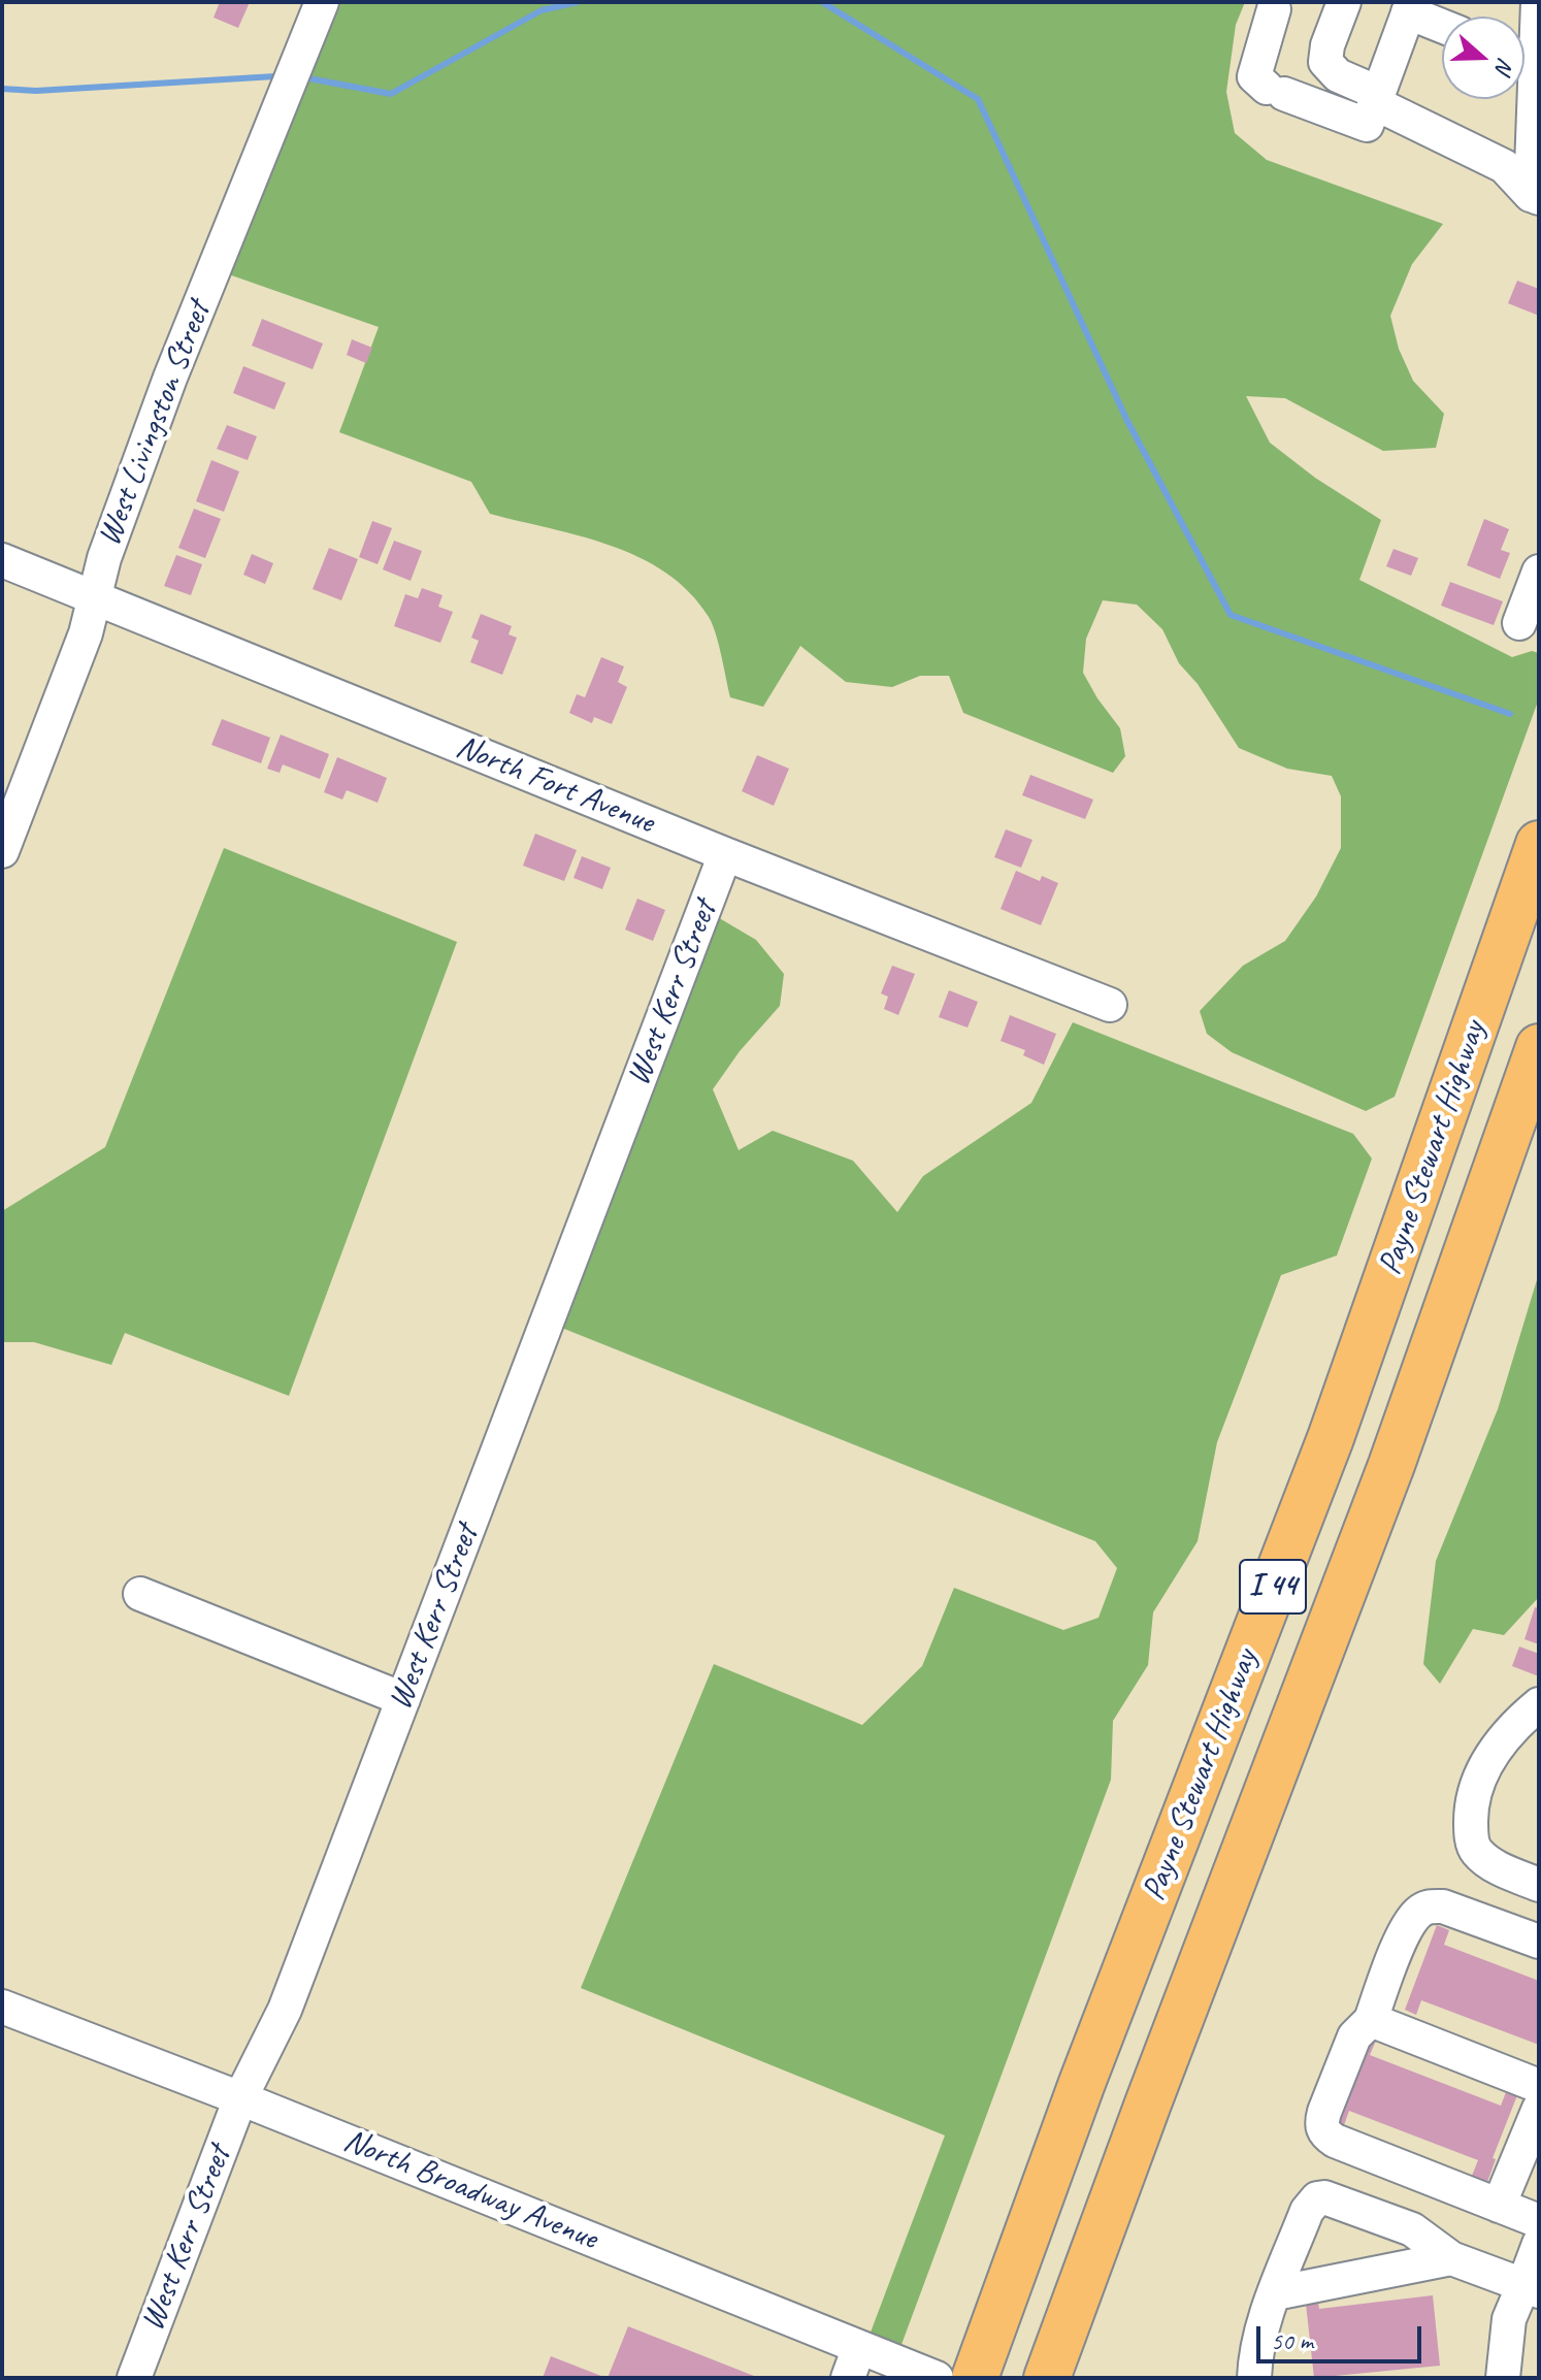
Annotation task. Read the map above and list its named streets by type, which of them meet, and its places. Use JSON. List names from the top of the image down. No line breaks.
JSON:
{"streets":{"highway":["Payne Stewart Highway","I 44"],"street":["West Livingston Street","North Fort Avenue","West Kerr Street","North Broadway Avenue"]},"crossings":[["West Livingston Street","North Fort Avenue"],["North Fort Avenue","West Kerr Street"],["West Kerr Street","North Broadway Avenue"]],"scale_bar":"50 m","north":"right"}
